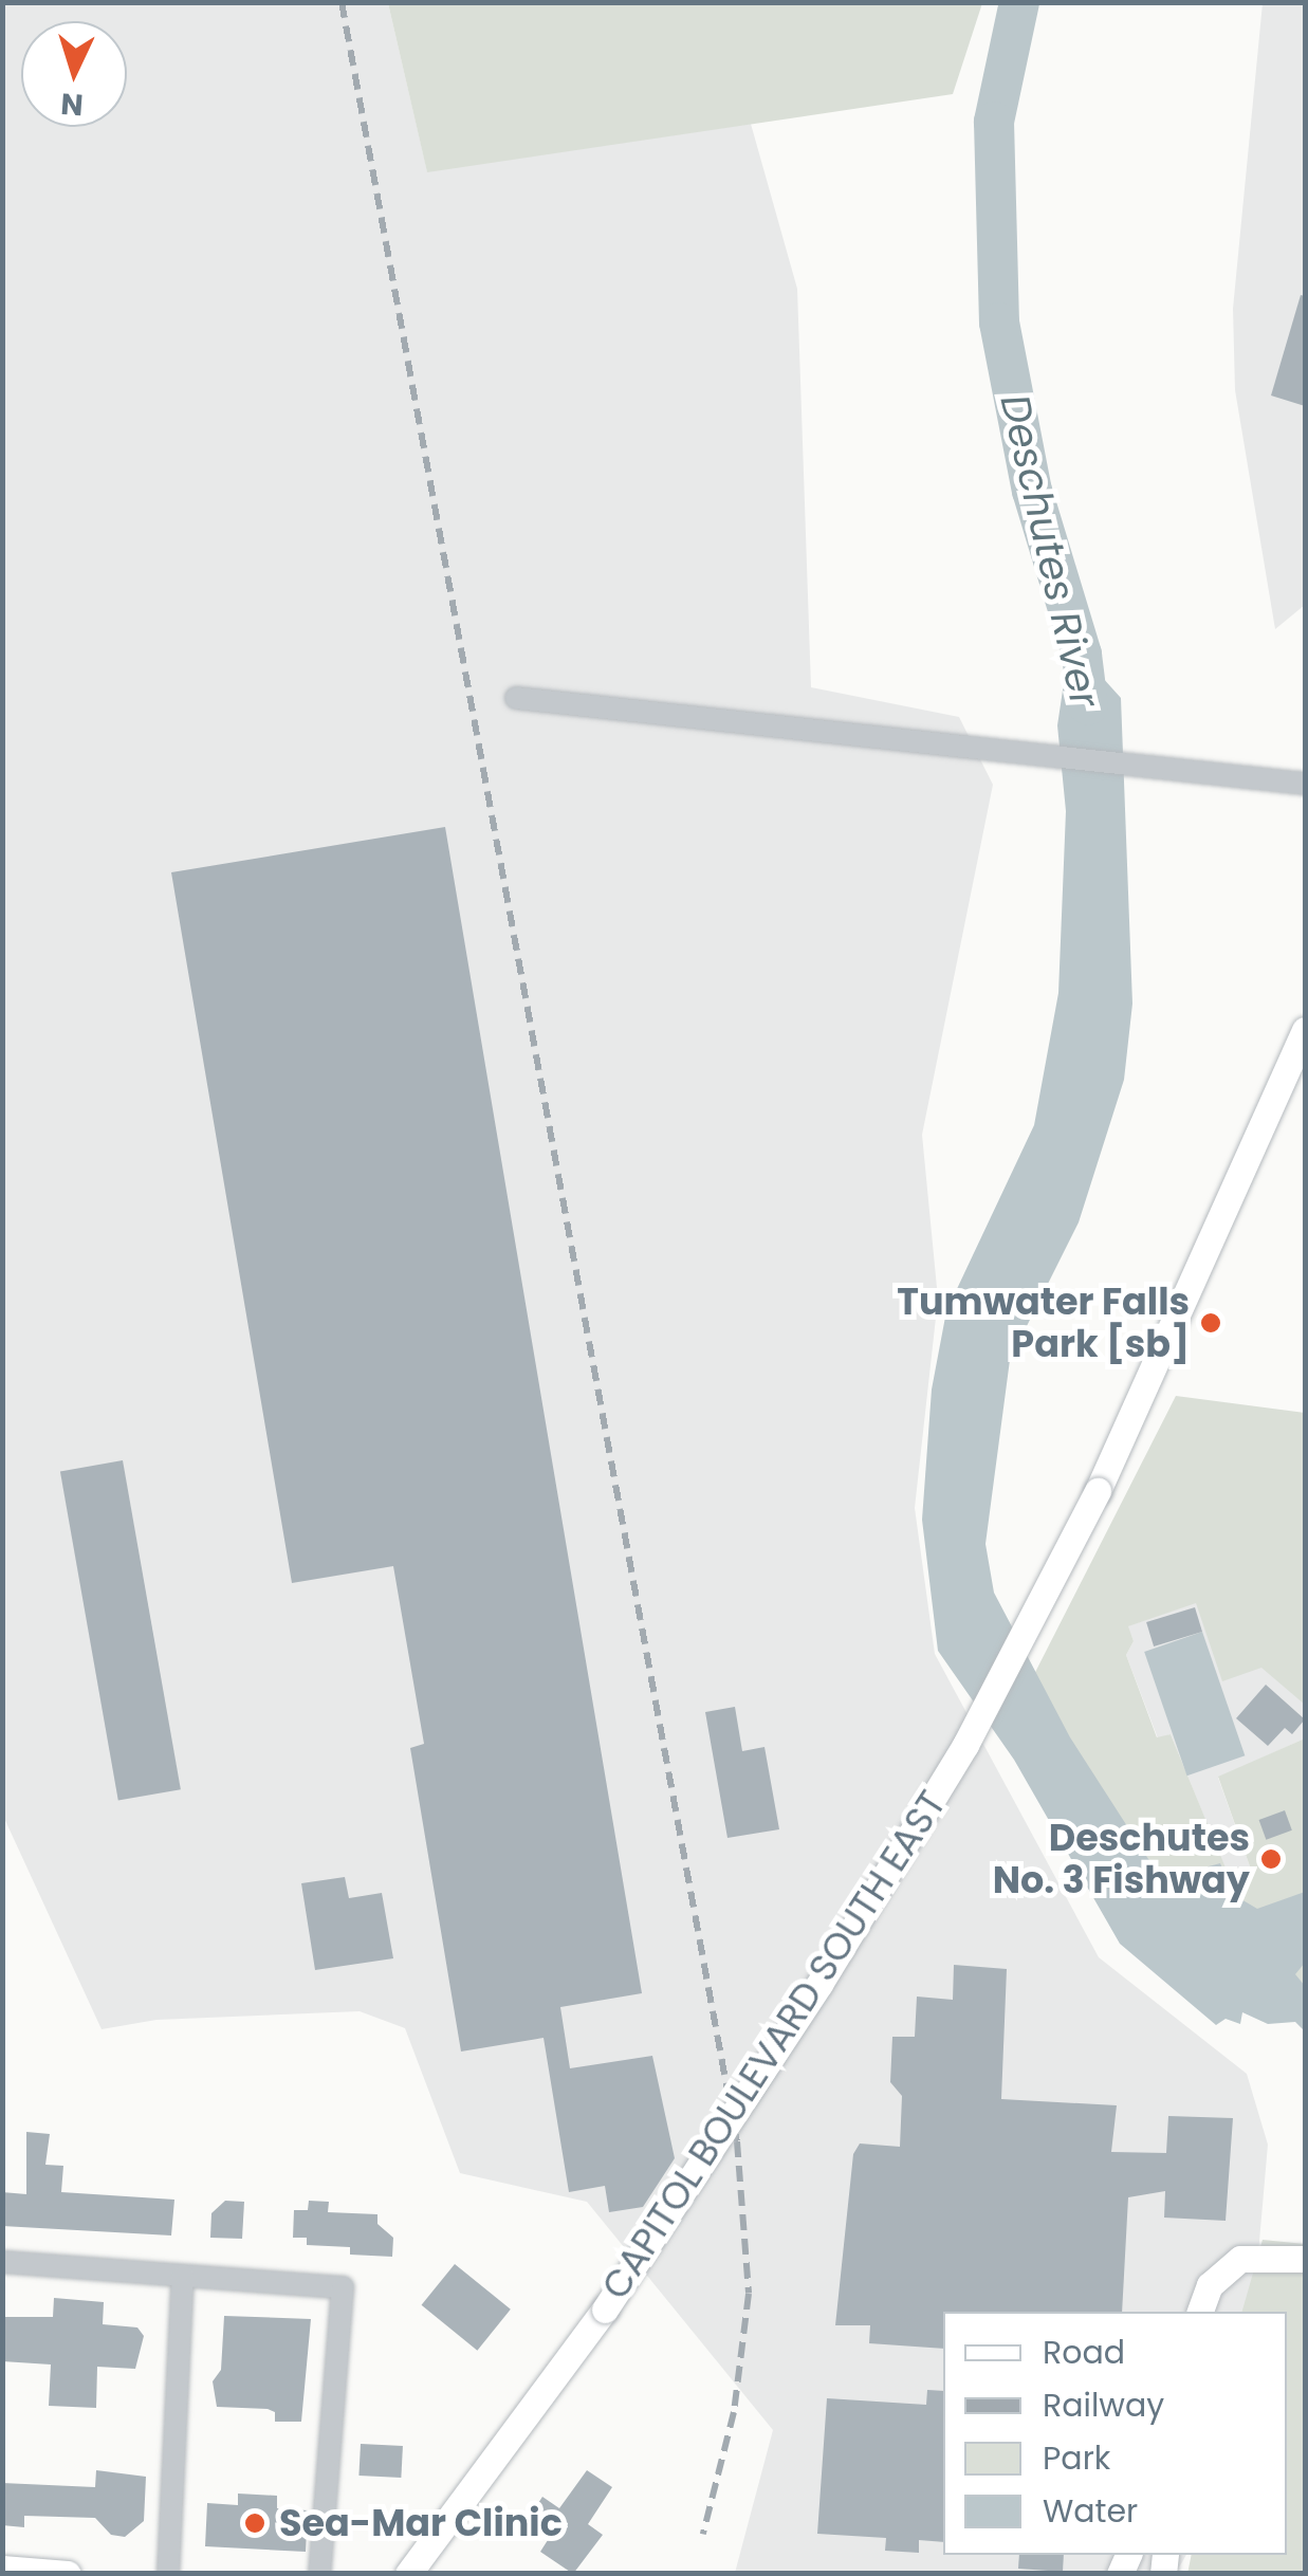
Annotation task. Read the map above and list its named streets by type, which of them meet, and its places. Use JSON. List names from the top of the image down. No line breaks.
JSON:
{"streets":{"main road":["CAPITOL BOULEVARD SOUTH EAST"]},"water":["Deschutes River"],"places":["Tumwater Falls Park [sb]","Deschutes No. 3 Fishway","Sea-Mar Clinic"],"legend":["Road","Railway","Park","Water"],"north":"bottom"}
